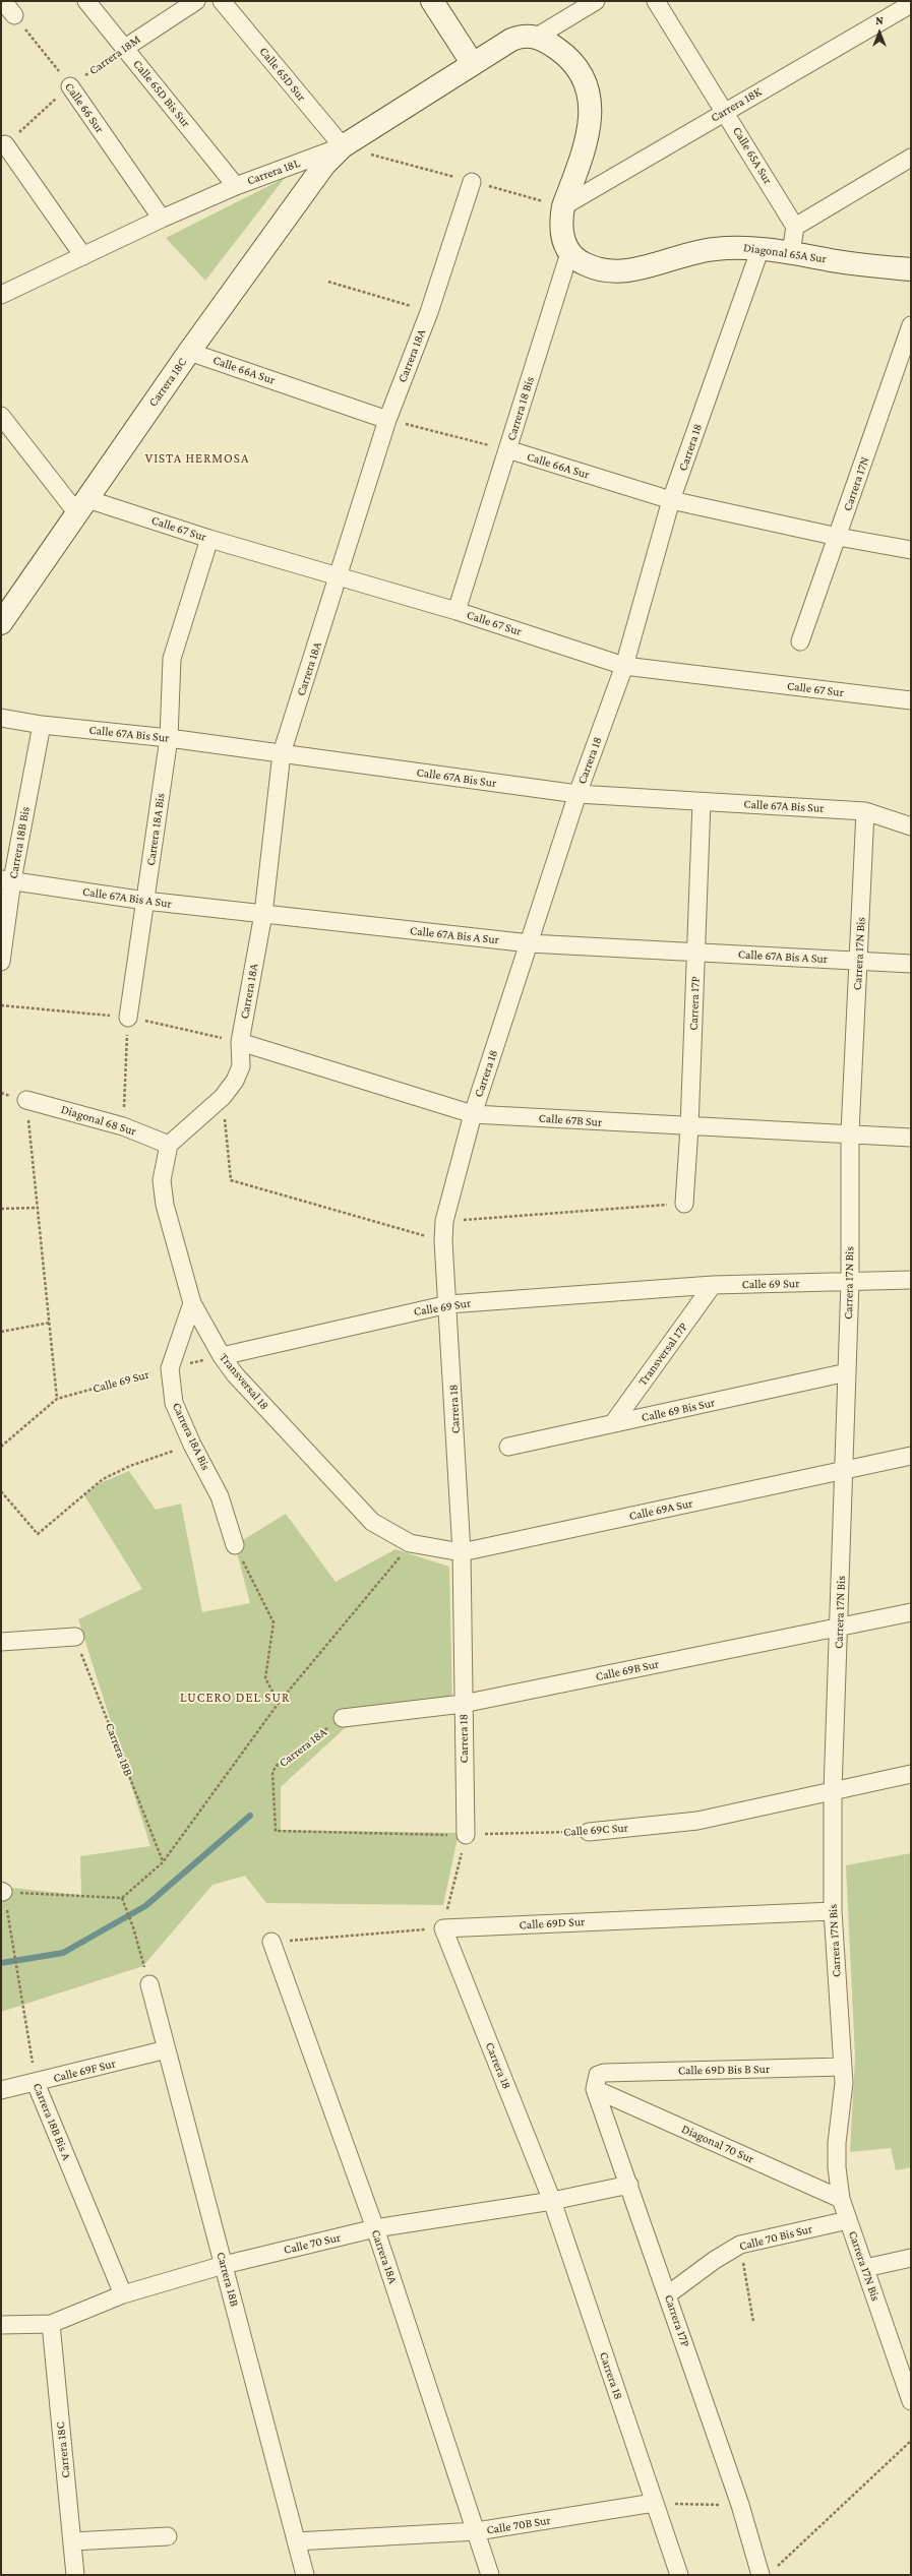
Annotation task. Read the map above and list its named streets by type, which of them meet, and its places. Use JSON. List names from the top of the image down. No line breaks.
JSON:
{"streets":{"street":["Carrera 18M","Calle 65D Sur","Calle 65D Bis Sur","Carrera 18K","Calle 66 Sur","Calle 65A Sur","Carrera 18L","Diagonal 65A Sur","Carrera 18A","Calle 66A Sur","Carrera 18C","Carrera 18 Bis","Carrera 18","Carrera 17N","Calle 67 Sur","Calle 67A Bis Sur","Carrera 18A Bis","Carrera 18B Bis","Calle 67A Bis A Sur","Carrera 17N Bis","Carrera 17P","Diagonal 68 Sur","Calle 67B Sur","Calle 69 Sur","Transversal 17P","Transversal 18","Calle 69 Bis Sur","Calle 69A Sur","Calle 69B Sur","Carrera 18B","Calle 69C Sur","Calle 69D Sur","Calle 69D Bis B Sur","Calle 69F Sur","Carrera 18B Bis A","Diagonal 70 Sur","Calle 70 Bis Sur","Calle 70 Sur","Calle 70B Sur"]},"crossings":[["Carrera 18M","Calle 65D Bis Sur"],["Carrera 18M","Calle 66 Sur"],["Calle 65D Sur","Carrera 18L"],["Calle 65D Sur","Carrera 18C"],["Calle 65D Bis Sur","Carrera 18L"],["Carrera 18K","Calle 65A Sur"],["Calle 66 Sur","Carrera 18L"],["Carrera 18L","Carrera 18C"],["Diagonal 65A Sur","Carrera 18 Bis"],["Diagonal 65A Sur","Carrera 18"],["Carrera 18A","Calle 66A Sur"],["Carrera 18A","Calle 67 Sur"],["Carrera 18A","Calle 67A Bis Sur"],["Carrera 18A","Calle 67A Bis A Sur"],["Carrera 18A","Diagonal 68 Sur"],["Carrera 18A","Calle 67B Sur"],["Carrera 18A","Transversal 18"],["Carrera 18A","Calle 69B Sur"],["Carrera 18A","Calle 69C Sur"],["Carrera 18A","Calle 70 Sur"],["Carrera 18A","Calle 70B Sur"],["Calle 66A Sur","Carrera 18C"],["Calle 66A Sur","Carrera 18 Bis"],["Calle 66A Sur","Carrera 18"],["Calle 66A Sur","Carrera 17N"],["Carrera 18C","Calle 67 Sur"],["Carrera 18C","Calle 70 Sur"],["Carrera 18 Bis","Calle 67 Sur"],["Carrera 18","Calle 67 Sur"],["Carrera 18","Calle 67A Bis Sur"],["Carrera 18","Calle 67A Bis A Sur"],["Carrera 18","Calle 67B Sur"],["Carrera 18","Calle 69 Sur"],["Carrera 18","Calle 69A Sur"],["Carrera 18","Calle 69B Sur"],["Carrera 18","Calle 69C Sur"],["Carrera 18","Calle 69D Sur"],["Carrera 18","Calle 70 Sur"],["Carrera 18","Calle 70B Sur"],["Calle 67 Sur","Carrera 18A Bis"],["Calle 67A Bis Sur","Carrera 18A Bis"],["Calle 67A Bis Sur","Carrera 18B Bis"],["Calle 67A Bis Sur","Carrera 17N Bis"],["Calle 67A Bis Sur","Carrera 17P"],["Carrera 18A Bis","Calle 67A Bis A Sur"],["Carrera 18A Bis","Calle 69 Sur"],["Carrera 18A Bis","Transversal 18"],["Carrera 18B Bis","Calle 67A Bis A Sur"],["Calle 67A Bis A Sur","Carrera 17N Bis"],["Calle 67A Bis A Sur","Carrera 17P"],["Carrera 17N Bis","Calle 67B Sur"],["Carrera 17N Bis","Calle 69 Sur"],["Carrera 17N Bis","Calle 69 Bis Sur"],["Carrera 17N Bis","Calle 69A Sur"],["Carrera 17N Bis","Calle 69B Sur"],["Carrera 17N Bis","Calle 69C Sur"],["Carrera 17N Bis","Calle 69D Sur"],["Carrera 17N Bis","Calle 69D Bis B Sur"],["Carrera 17N Bis","Diagonal 70 Sur"],["Carrera 17N Bis","Calle 70 Bis Sur"],["Carrera 17P","Calle 67B Sur"],["Carrera 17P","Calle 69D Bis B Sur"],["Carrera 17P","Diagonal 70 Sur"],["Carrera 17P","Calle 70 Bis Sur"],["Carrera 17P","Calle 70 Sur"],["Diagonal 68 Sur","Transversal 18"],["Calle 69 Sur","Transversal 17P"],["Calle 69 Sur","Transversal 18"],["Transversal 17P","Calle 69 Bis Sur"],["Transversal 18","Calle 69A Sur"],["Carrera 18B","Calle 69F Sur"],["Carrera 18B","Calle 70 Sur"],["Carrera 18B","Calle 70B Sur"],["Calle 69D Bis B Sur","Diagonal 70 Sur"],["Calle 69F Sur","Carrera 18B Bis A"],["Carrera 18B Bis A","Calle 70 Sur"]],"districts":["VISTA HERMOSA","LUCERO DEL SUR"],"north":"top"}
